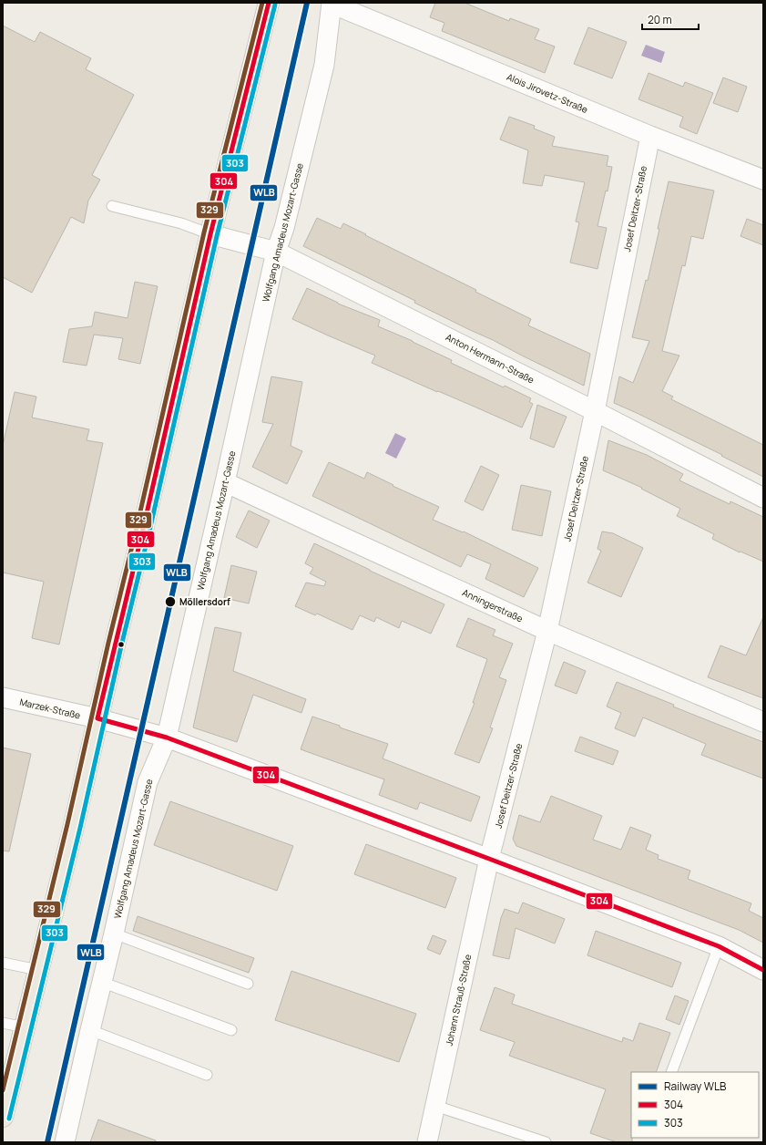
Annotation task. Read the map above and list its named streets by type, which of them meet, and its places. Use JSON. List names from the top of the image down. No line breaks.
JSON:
{"streets":{"street":["Alois Jirovetz-Straße","Josef Deitzer-Straße","Wolfgang Amadeus Mozart-Gasse","Anton Hermann-Straße","Anningerstraße","Marzek-Straße","Johann Strauß-Straße"]},"crossings":[["Alois Jirovetz-Straße","Josef Deitzer-Straße"],["Alois Jirovetz-Straße","Wolfgang Amadeus Mozart-Gasse"],["Josef Deitzer-Straße","Anton Hermann-Straße"],["Josef Deitzer-Straße","Anningerstraße"],["Josef Deitzer-Straße","Marzek-Straße"],["Josef Deitzer-Straße","Johann Strauß-Straße"],["Wolfgang Amadeus Mozart-Gasse","Anton Hermann-Straße"],["Wolfgang Amadeus Mozart-Gasse","Anningerstraße"],["Wolfgang Amadeus Mozart-Gasse","Marzek-Straße"],["Marzek-Straße","Johann Strauß-Straße"]],"places":["Möllersdorf"],"lines":["rail line WLB","transit line 304","transit line 329","transit line 303"],"legend":["Railway WLB","304","303"],"scale_bar":"20 m"}
